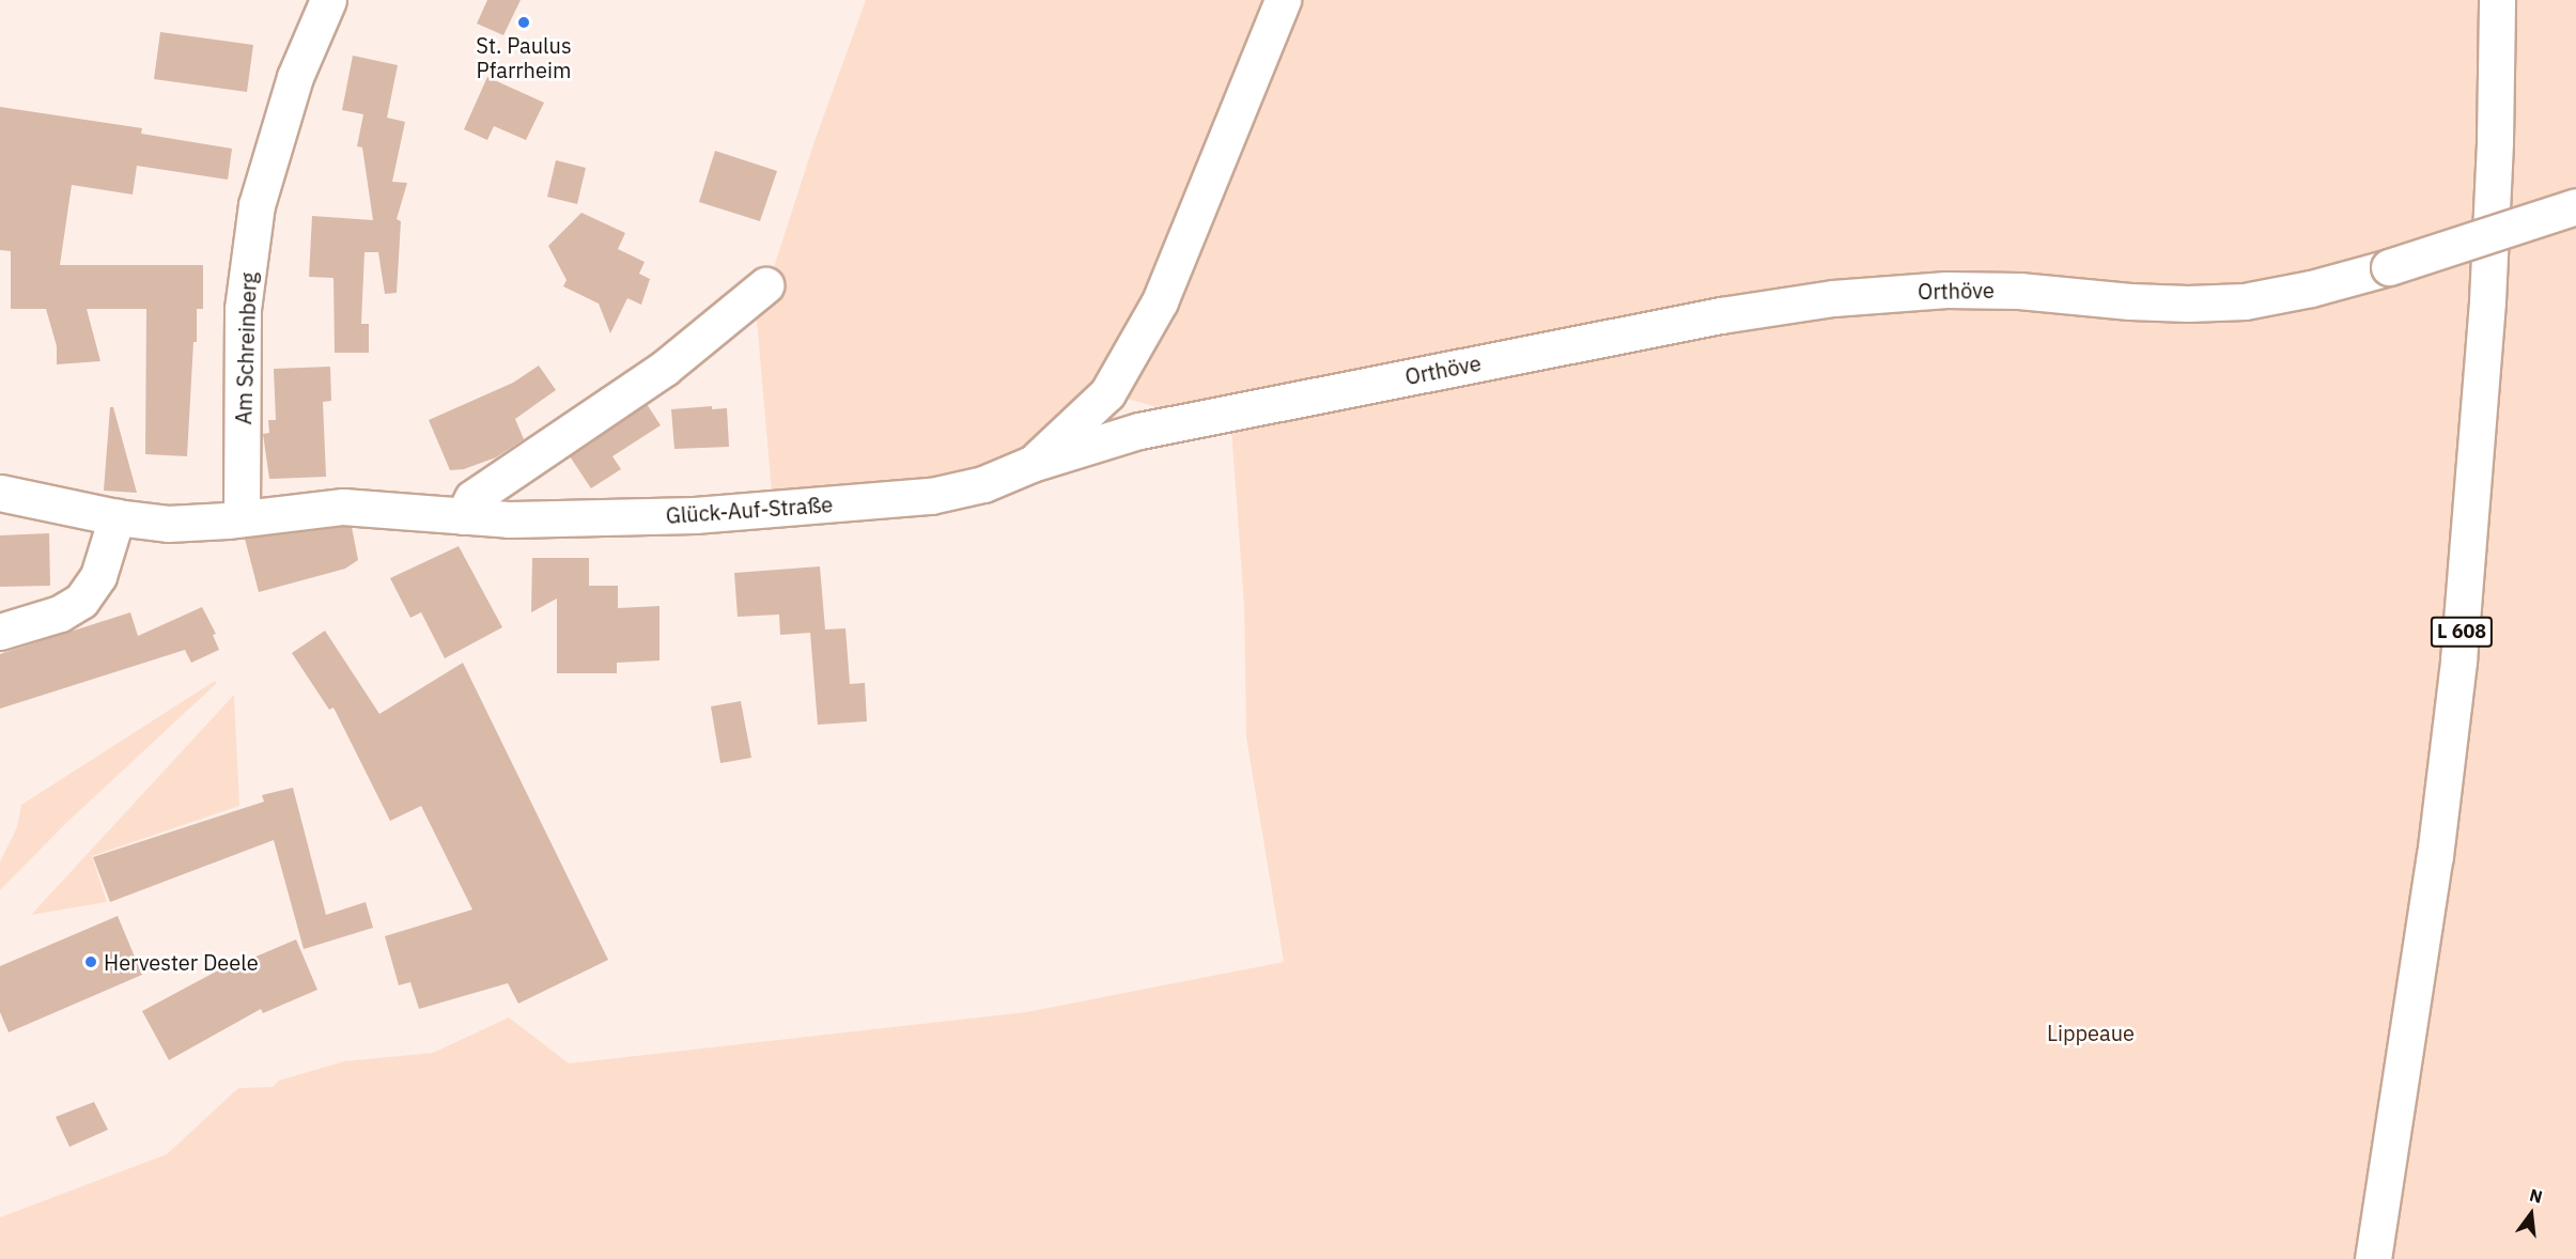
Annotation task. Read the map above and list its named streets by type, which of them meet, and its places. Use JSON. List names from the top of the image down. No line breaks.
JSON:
{"streets":{"street":["Orthöve","Am Schreinberg","Glück-Auf-Straße","L 608"]},"crossings":[["Orthöve","Glück-Auf-Straße"],["Am Schreinberg","Glück-Auf-Straße"]],"parks":["Lippeaue"],"places":["St. Paulus Pfarrheim","Hervester Deele"],"north":"top"}
